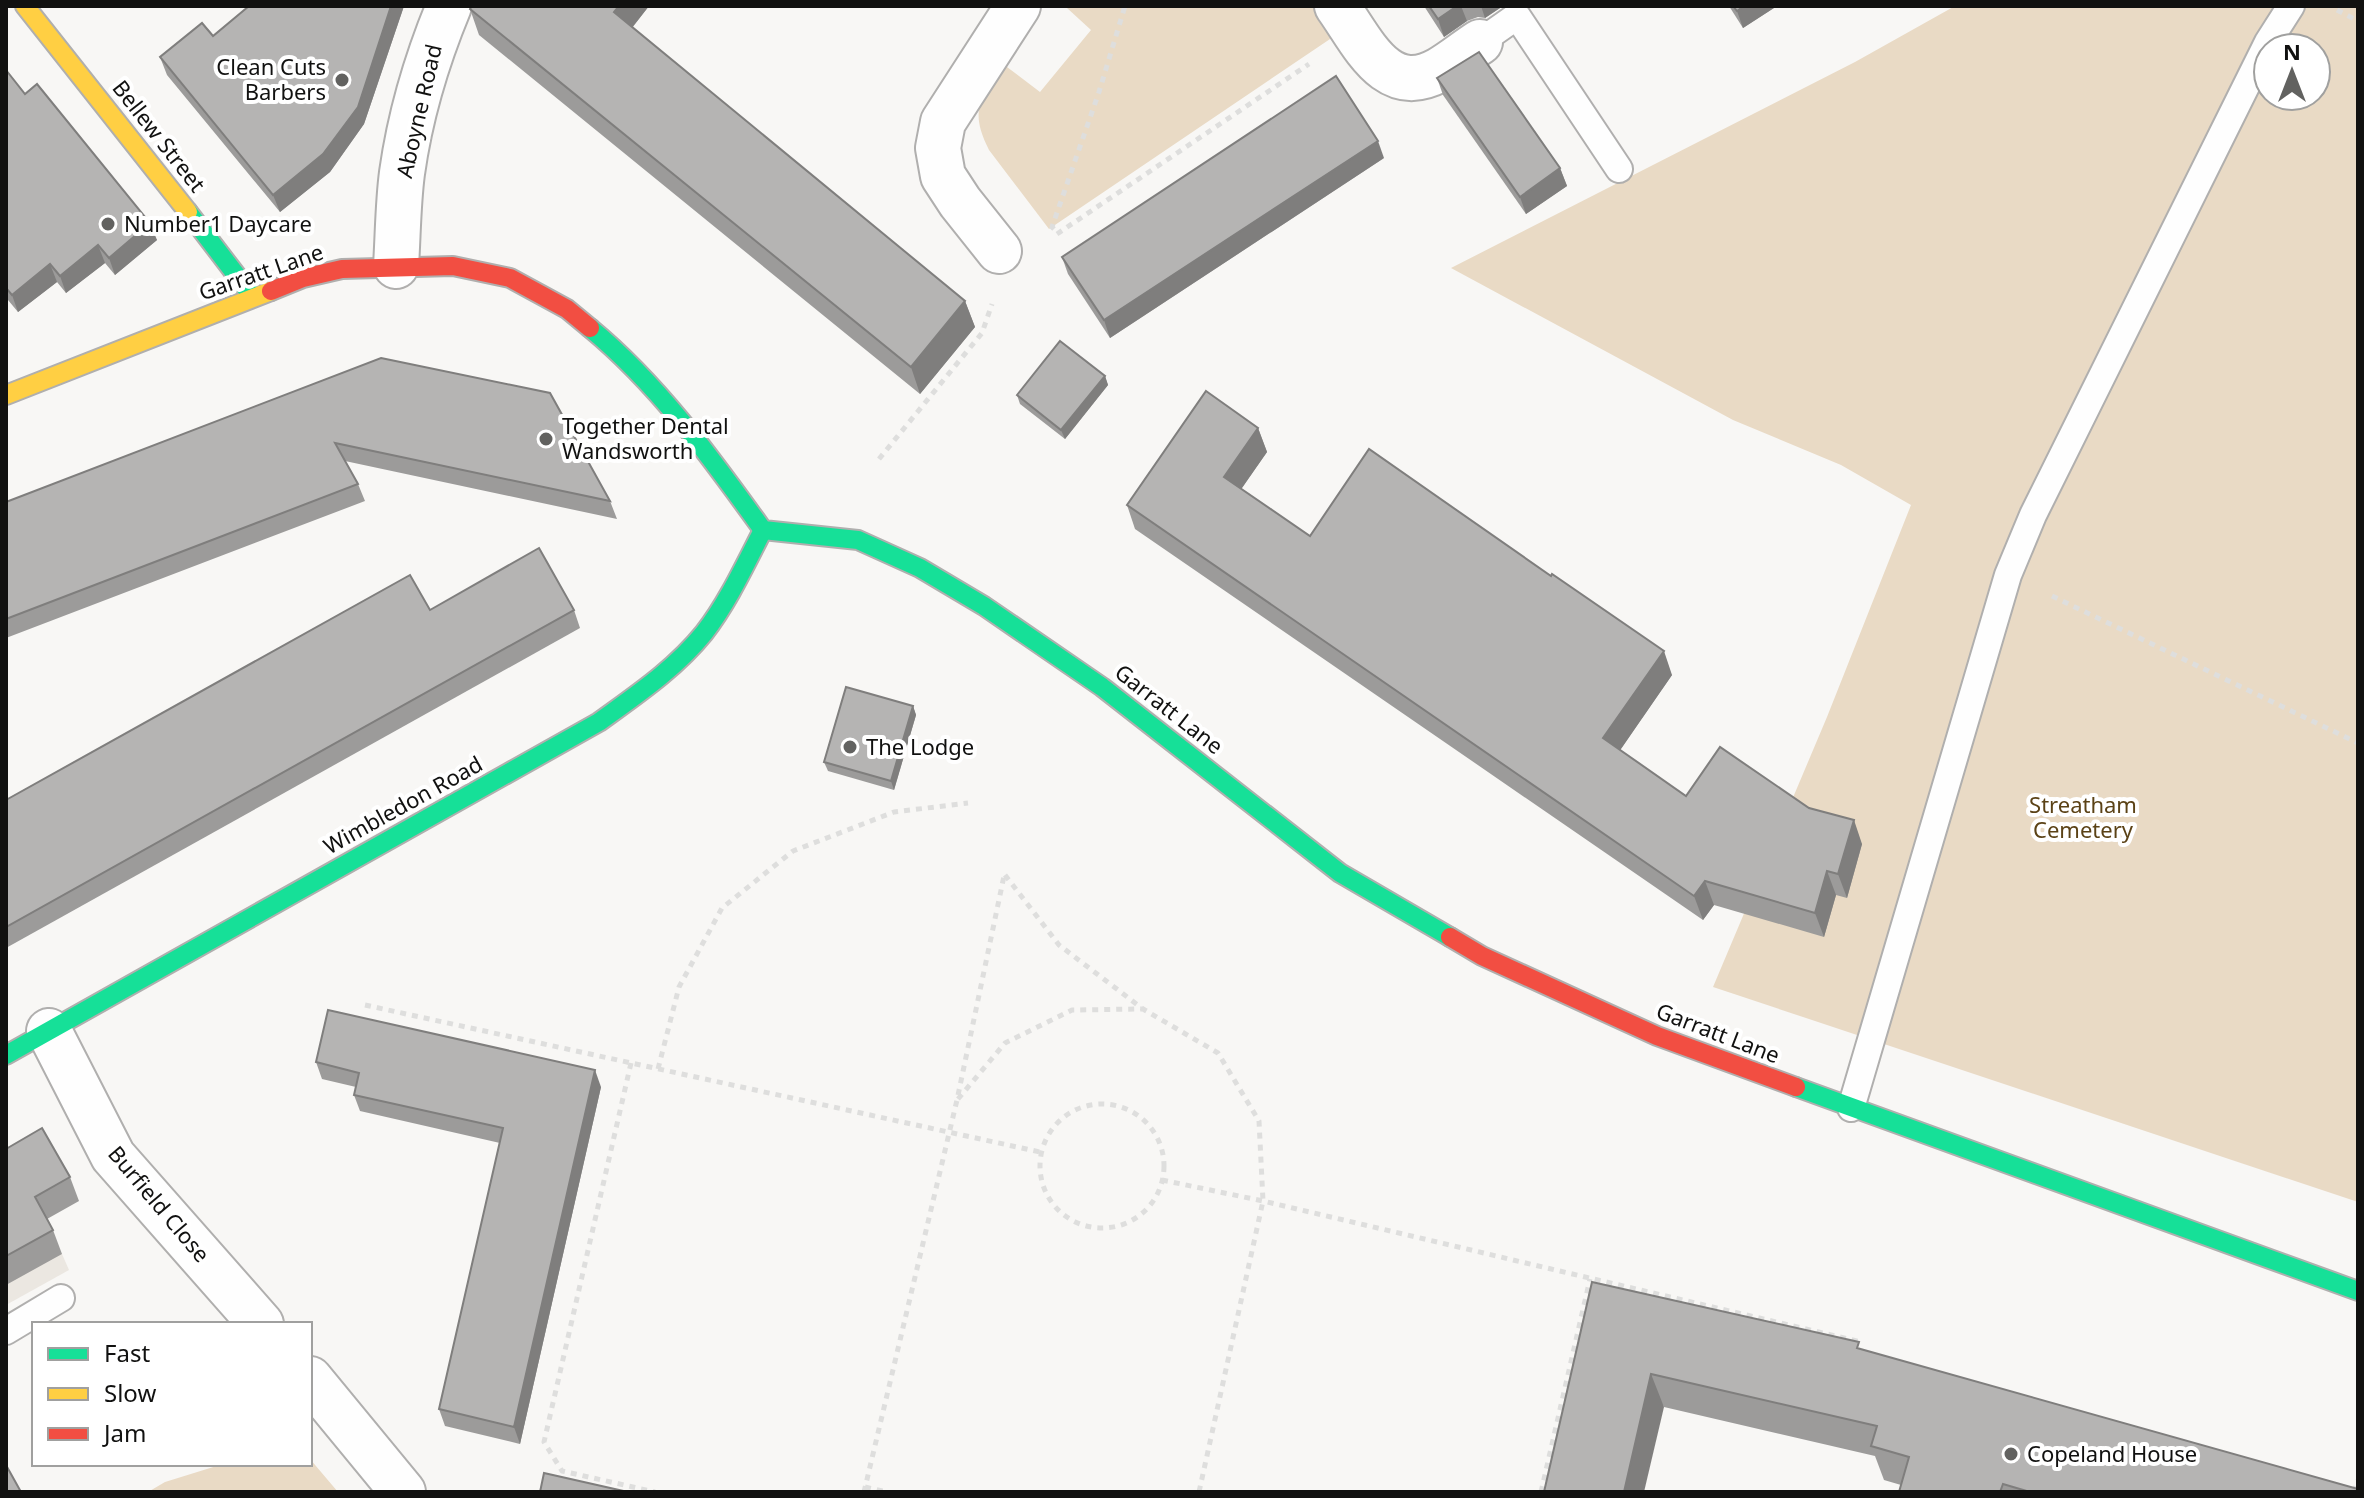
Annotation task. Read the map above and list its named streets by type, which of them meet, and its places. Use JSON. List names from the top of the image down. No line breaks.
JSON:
{"streets":{"main road":["Bellew Street","Garratt Lane","Wimbledon Road"],"street":["Aboyne Road","Burfield Close"]},"crossings":[["Aboyne Road","Garratt Lane"],["Bellew Street","Garratt Lane"],["Garratt Lane","Wimbledon Road"],["Wimbledon Road","Burfield Close"]],"parks":["Streatham Cemetery"],"places":["Clean Cuts Barbers","Number1 Daycare","Together Dental Wandsworth","The Lodge","Copeland House"],"legend":["Fast","Slow","Jam"],"north":"top"}
